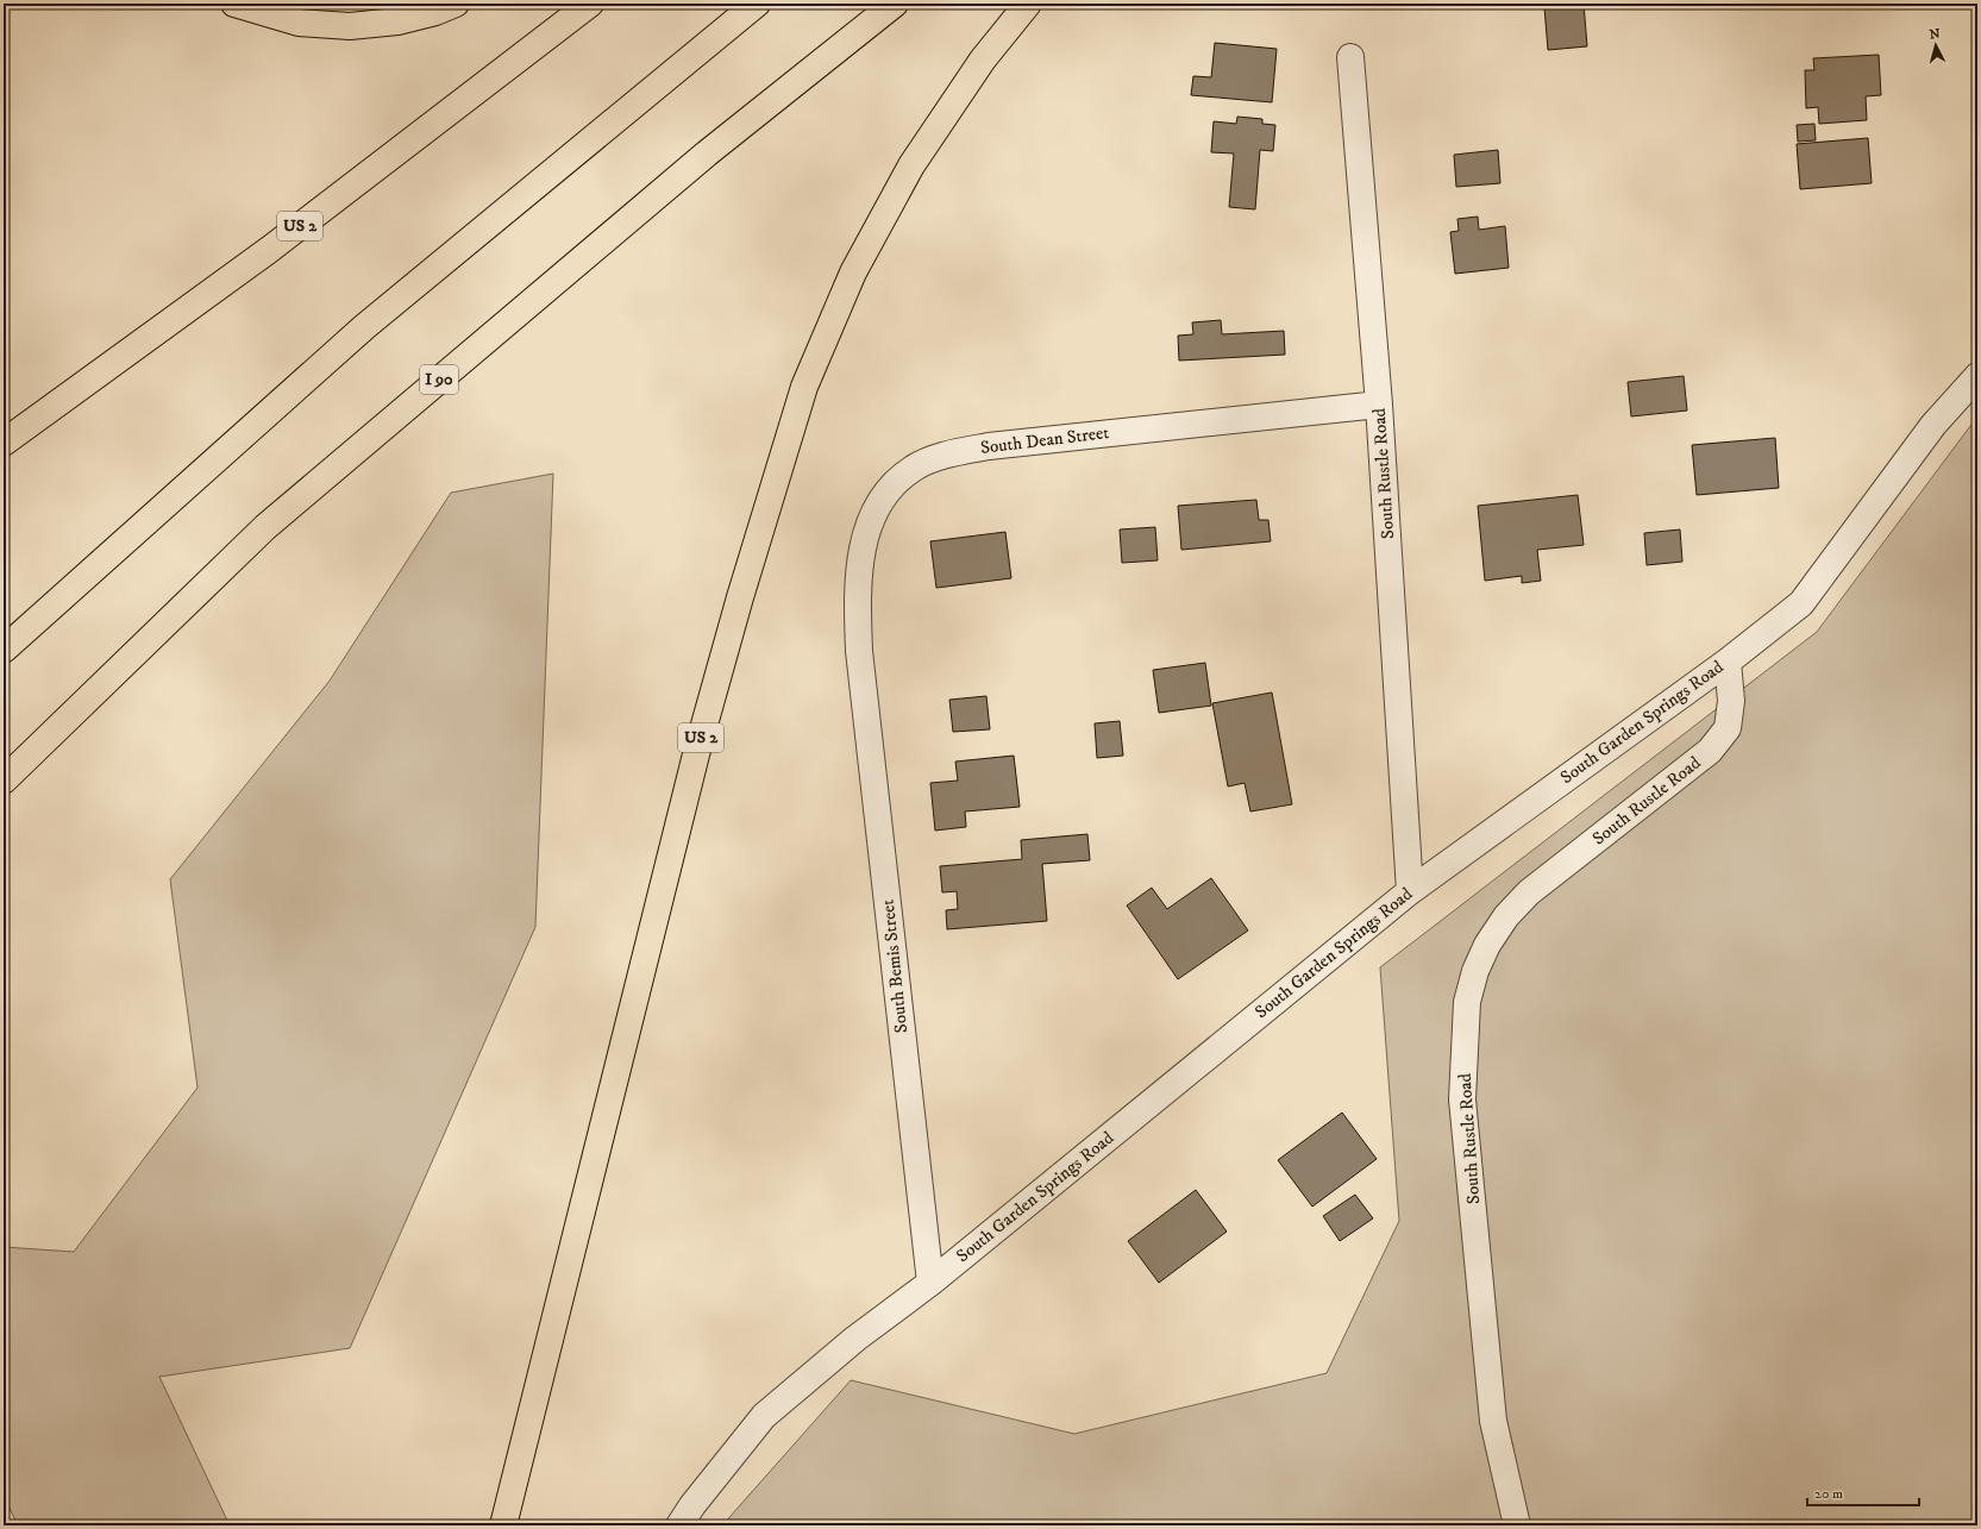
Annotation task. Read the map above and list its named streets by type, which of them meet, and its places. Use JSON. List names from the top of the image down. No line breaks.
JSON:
{"streets":{"highway":["US 2","I 90"],"street":["South Dean Street","South Rustle Road","South Garden Springs Road","South Bemis Street"]},"crossings":[["South Dean Street","South Rustle Road"],["South Dean Street","South Bemis Street"],["South Rustle Road","South Garden Springs Road"],["South Garden Springs Road","South Bemis Street"]],"scale_bar":"20 m","north":"top"}
